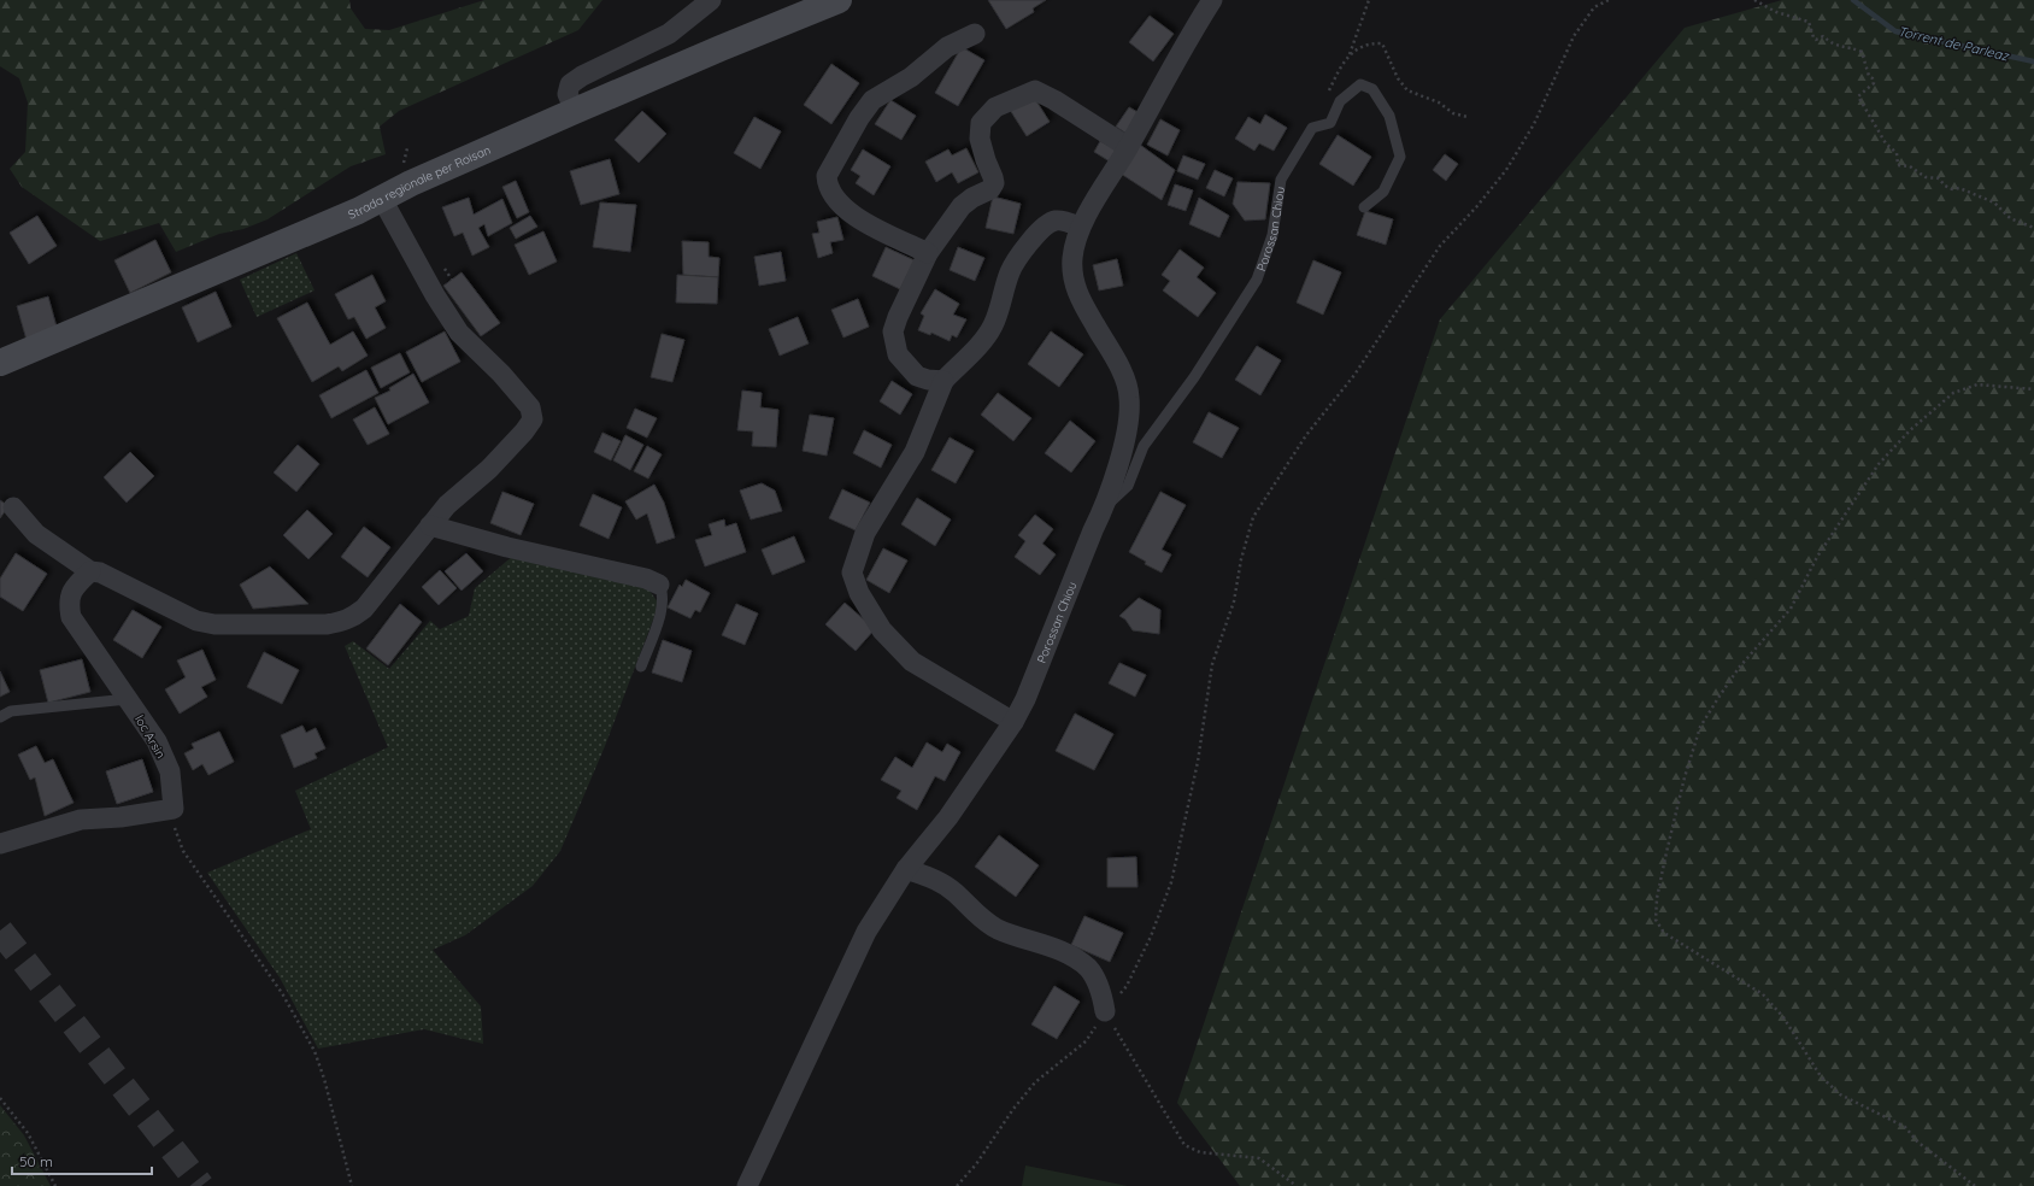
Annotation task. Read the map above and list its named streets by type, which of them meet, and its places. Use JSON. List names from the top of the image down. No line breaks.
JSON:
{"streets":{"main road":["Strada regionale per Roisan"],"street":["Porossan Chiou","loc Arsin"]},"water":["Torrent de Parleaz"],"scale_bar":"50 m"}
